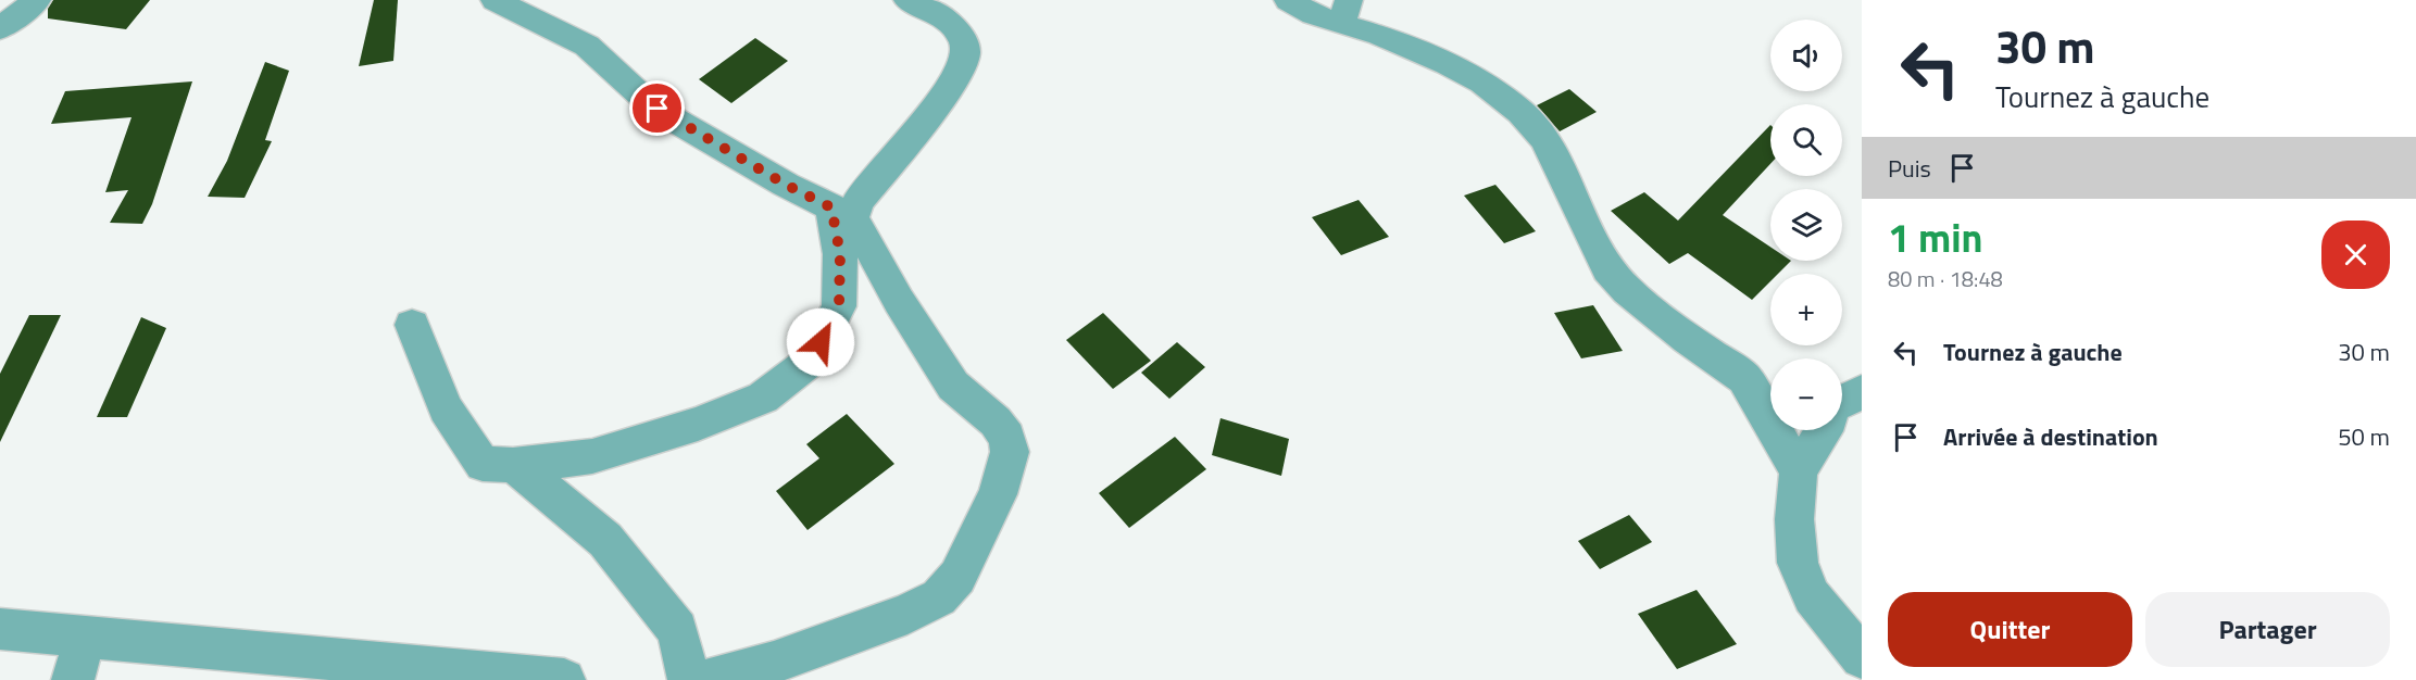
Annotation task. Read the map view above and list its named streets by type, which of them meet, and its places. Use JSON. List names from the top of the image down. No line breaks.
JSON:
{"page":{"turn":["30 m","Tournez à gauche"],"map_buttons":["+","−"],"then":"Puis","heading":["1 min","80 m · 18:48"],"list":[{"name":"Tournez à gauche","value":"30 m"},{"name":"Arrivée à destination","value":"50 m"}],"buttons":["Quitter","Partager"]}}
